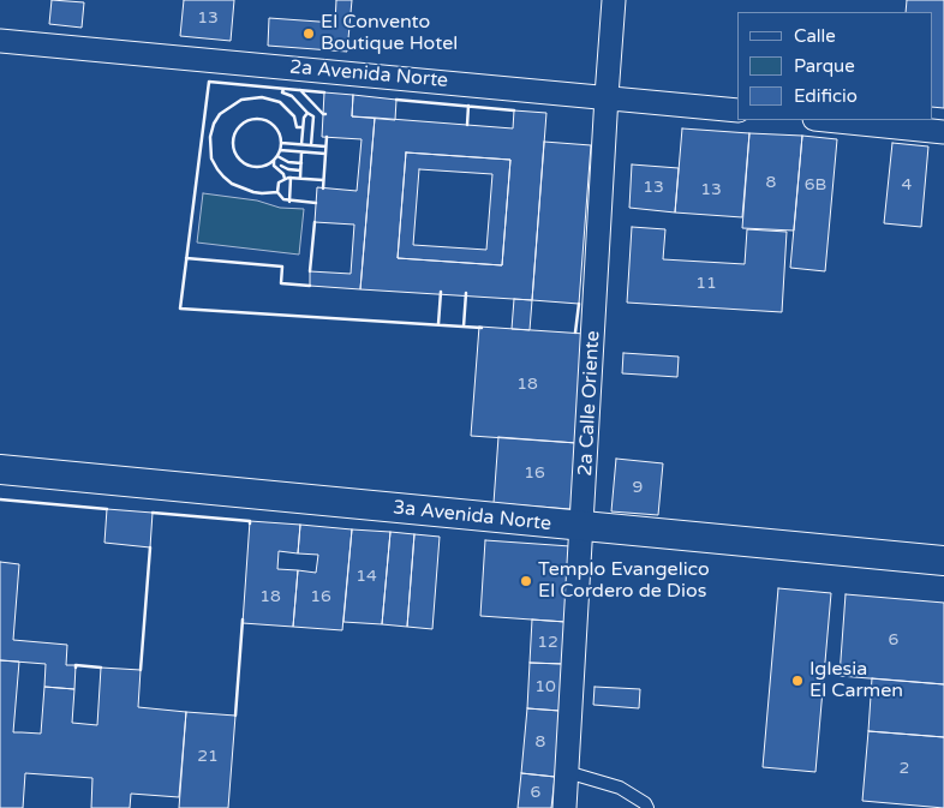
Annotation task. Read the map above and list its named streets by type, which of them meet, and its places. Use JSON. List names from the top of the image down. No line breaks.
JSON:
{"streets":{"street":["2a Avenida Norte","2a Calle Oriente","3a Avenida Norte"]},"crossings":[["2a Avenida Norte","2a Calle Oriente"],["2a Calle Oriente","3a Avenida Norte"]],"places":["El Convento Boutique Hotel","Templo Evangelico El Cordero de Dios","Iglesia El Carmen"],"house_numbers":["13","8","6B","4","13","13","11","18","16","9","14","18","16","6","12","10","8","21","2","6"],"legend":["Calle","Parque","Edificio"]}
